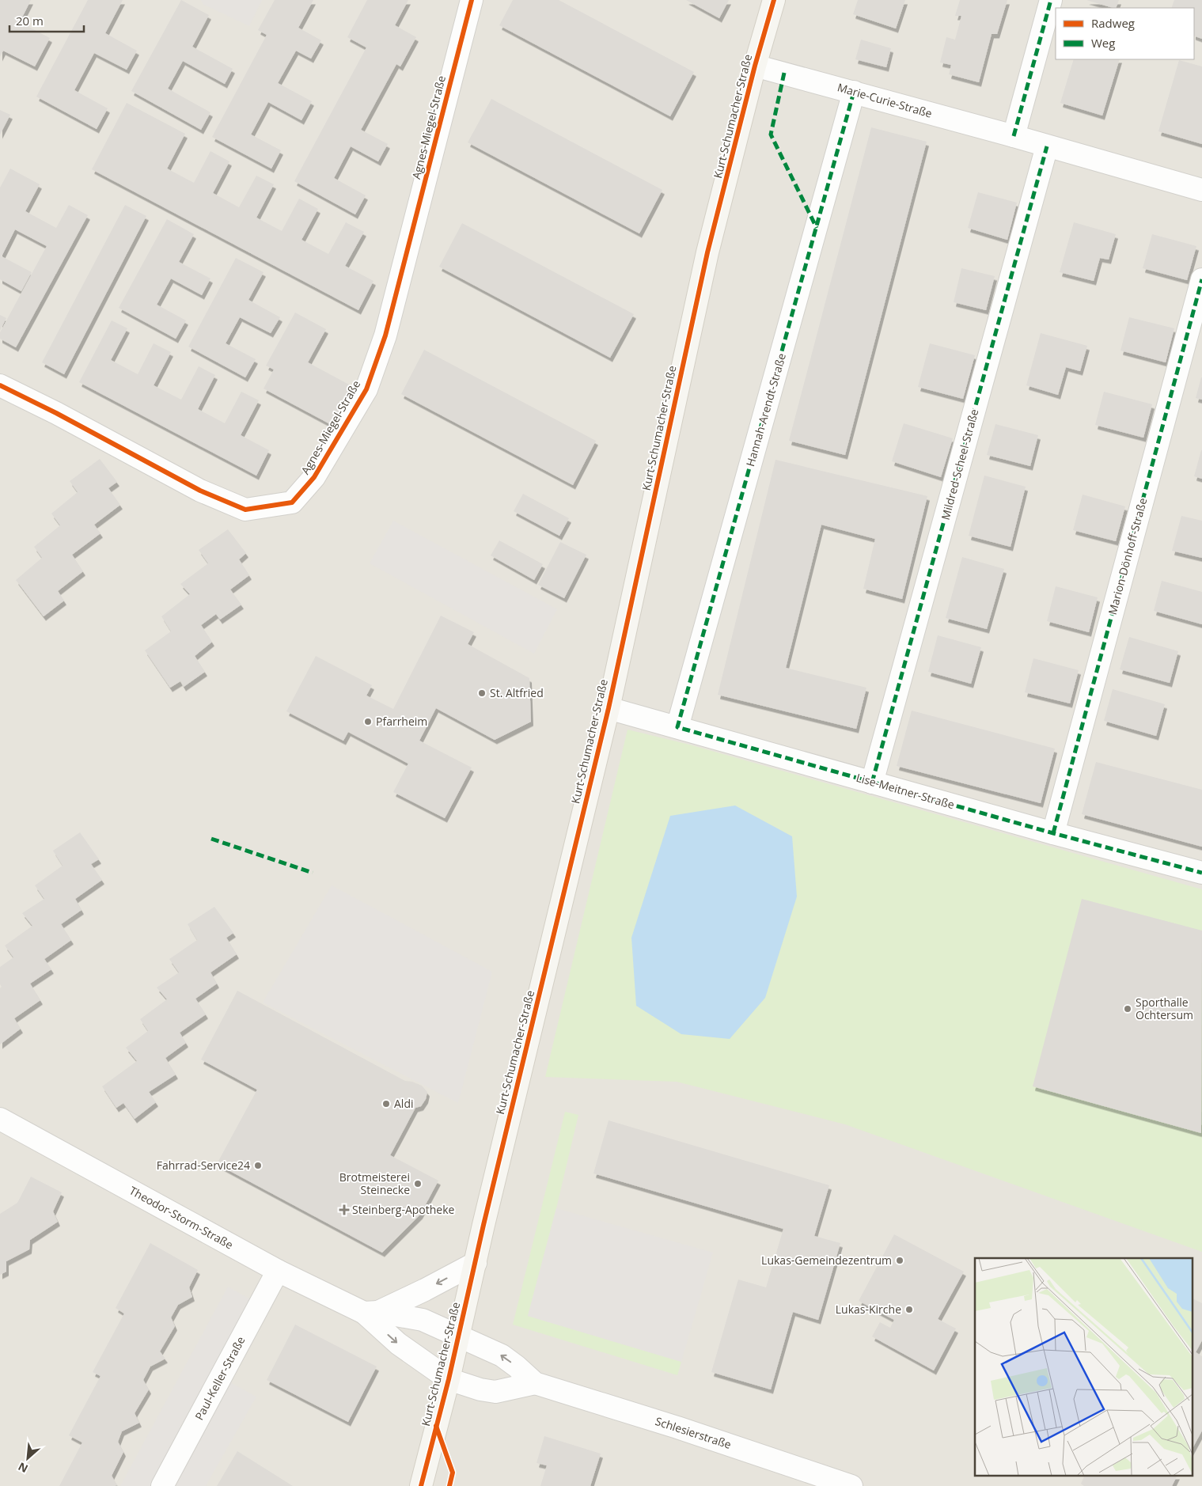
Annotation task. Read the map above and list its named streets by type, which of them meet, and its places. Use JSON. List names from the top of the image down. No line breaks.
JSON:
{"streets":{"main road":["Kurt-Schumacher-Straße"],"street":["Marie-Curie-Straße","Agnes-Miegel-Straße","Hannah-Arendt-Straße","Mildred-Scheel-Straße","Marion-Dönhoff-Straße","Lise-Meitner-Straße","Theodor-Storm-Straße","Paul-Keller-Straße","Schlesierstraße"]},"crossings":[["Marie-Curie-Straße","Kurt-Schumacher-Straße"],["Marie-Curie-Straße","Hannah-Arendt-Straße"],["Marie-Curie-Straße","Mildred-Scheel-Straße"],["Kurt-Schumacher-Straße","Lise-Meitner-Straße"],["Kurt-Schumacher-Straße","Theodor-Storm-Straße"],["Kurt-Schumacher-Straße","Schlesierstraße"],["Hannah-Arendt-Straße","Lise-Meitner-Straße"],["Mildred-Scheel-Straße","Lise-Meitner-Straße"],["Marion-Dönhoff-Straße","Lise-Meitner-Straße"],["Theodor-Storm-Straße","Paul-Keller-Straße"],["Theodor-Storm-Straße","Schlesierstraße"]],"places":{"other":["St. Altfried","Pfarrheim","Sporthalle Ochtersum","Aldi","Fahrrad-Service24","Brotmeisterei Steinecke","Lukas-Gemeindezentrum","Lukas-Kirche"],"health":["Steinberg-Apotheke"]},"legend":["Radweg","Weg"],"scale_bar":"20 m","north":"bottom left"}
